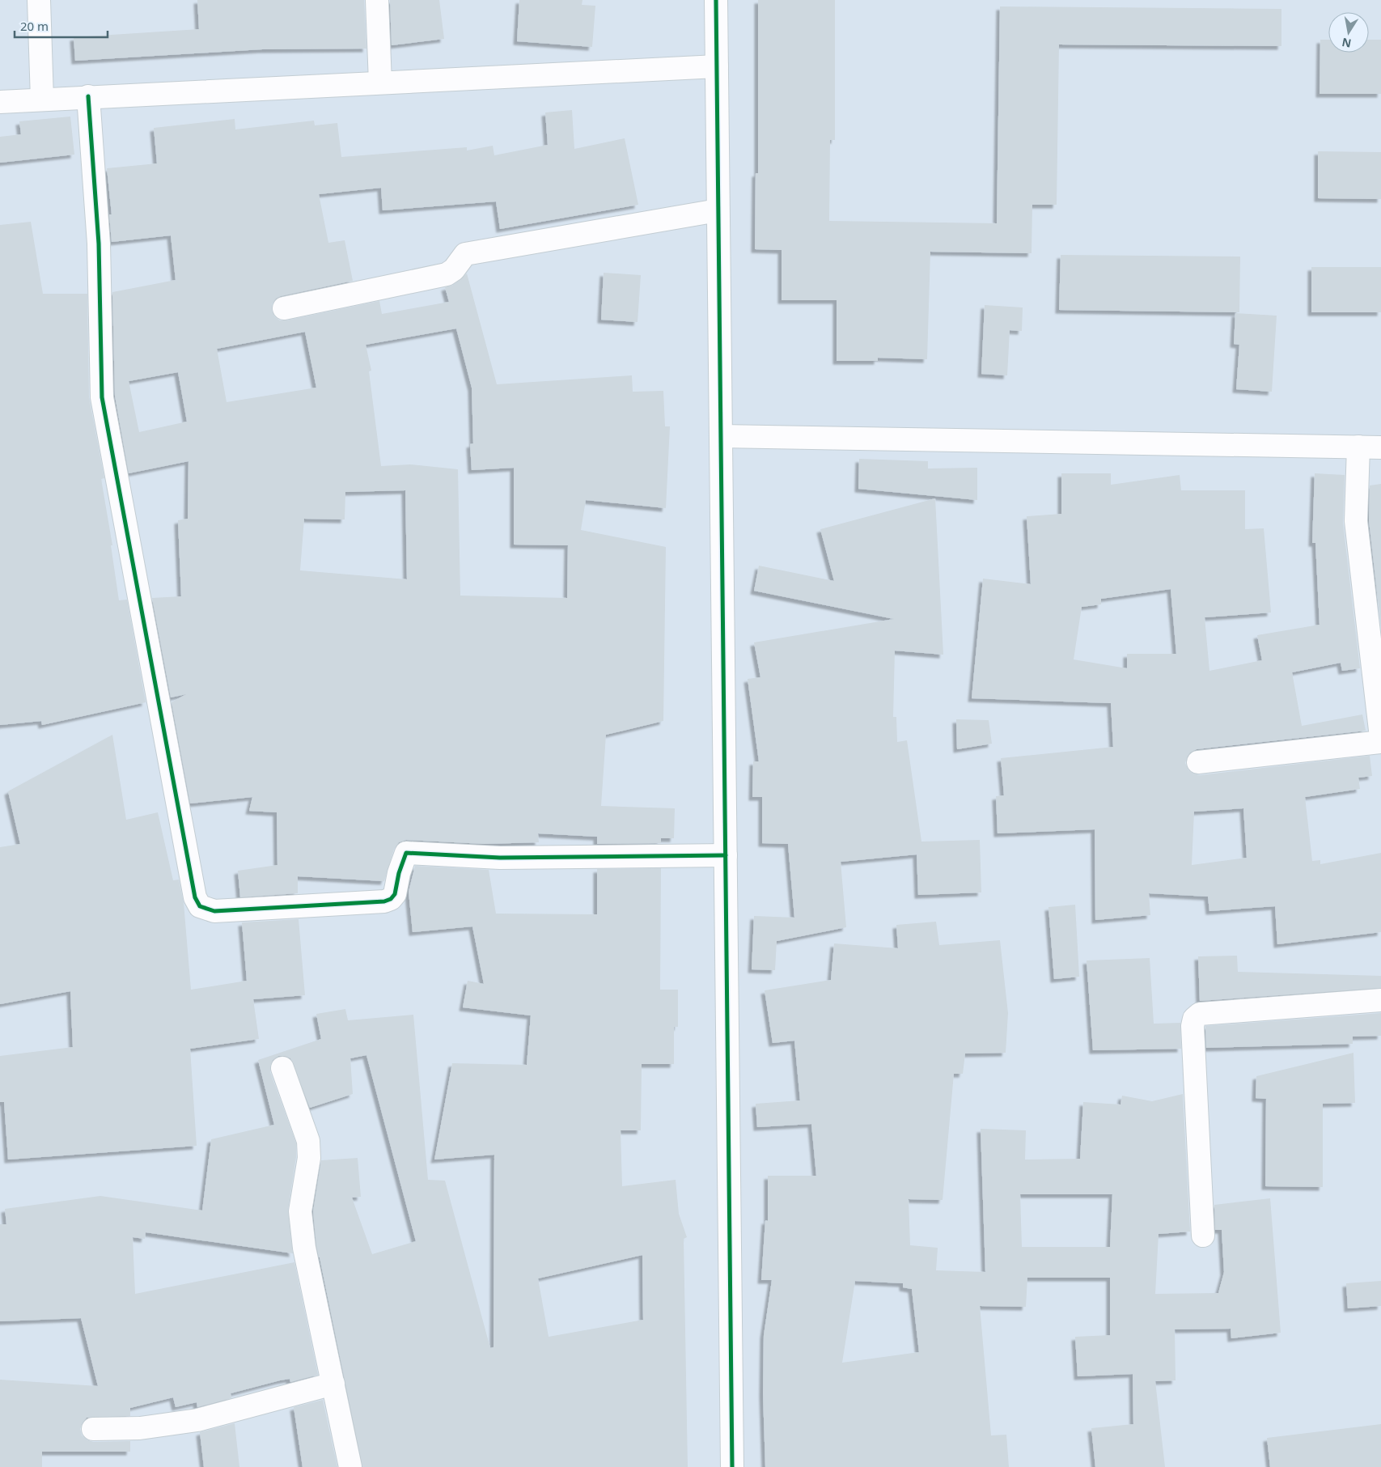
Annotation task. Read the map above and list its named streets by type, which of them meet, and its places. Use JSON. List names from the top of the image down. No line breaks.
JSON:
{"scale_bar":"20 m","north":"bottom"}
